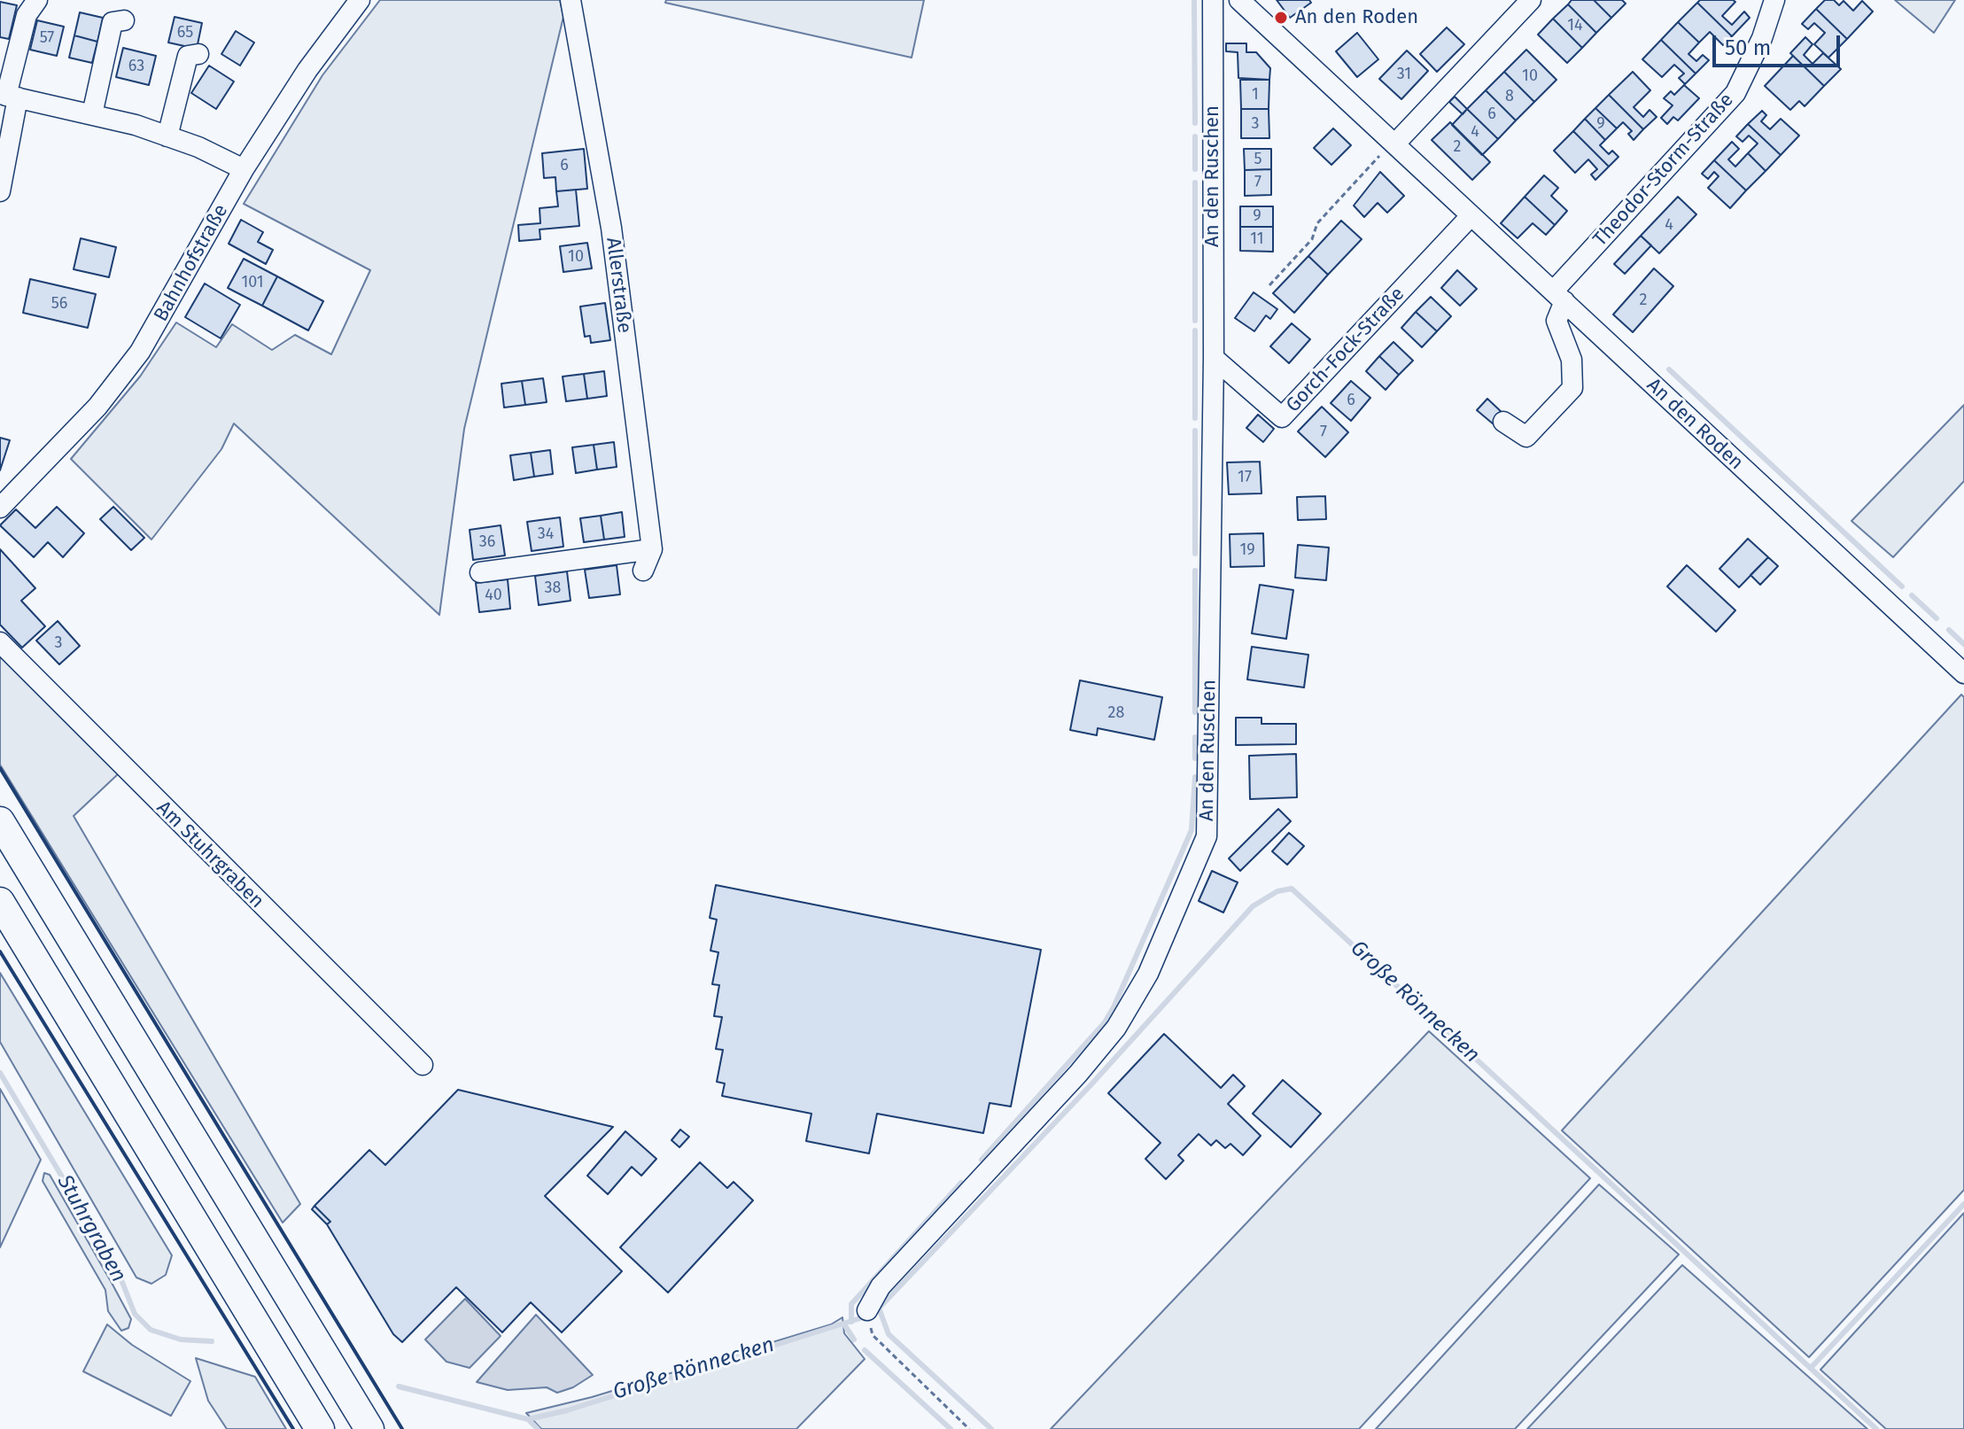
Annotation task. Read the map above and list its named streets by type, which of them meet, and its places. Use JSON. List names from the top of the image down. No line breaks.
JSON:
{"streets":{"street":["Theodor-Storm-Straße","An den Ruschen","Bahnhofstraße","Allerstraße","Gorch-Fock-Straße","An den Roden","Am Stuhrgraben"]},"crossings":[["Theodor-Storm-Straße","An den Roden"],["An den Ruschen","Gorch-Fock-Straße"],["Gorch-Fock-Straße","An den Roden"]],"water":["Große Rönnecken","Stuhrgraben"],"places":["An den Roden"],"house_numbers":["14","65","57","63","31","10","1","8","6","3","9","4","2","5","6","7","9","4","11","10","101","2","56","6","7","17","34","36","19","38","40","3","28"],"scale_bar":"50 m"}
